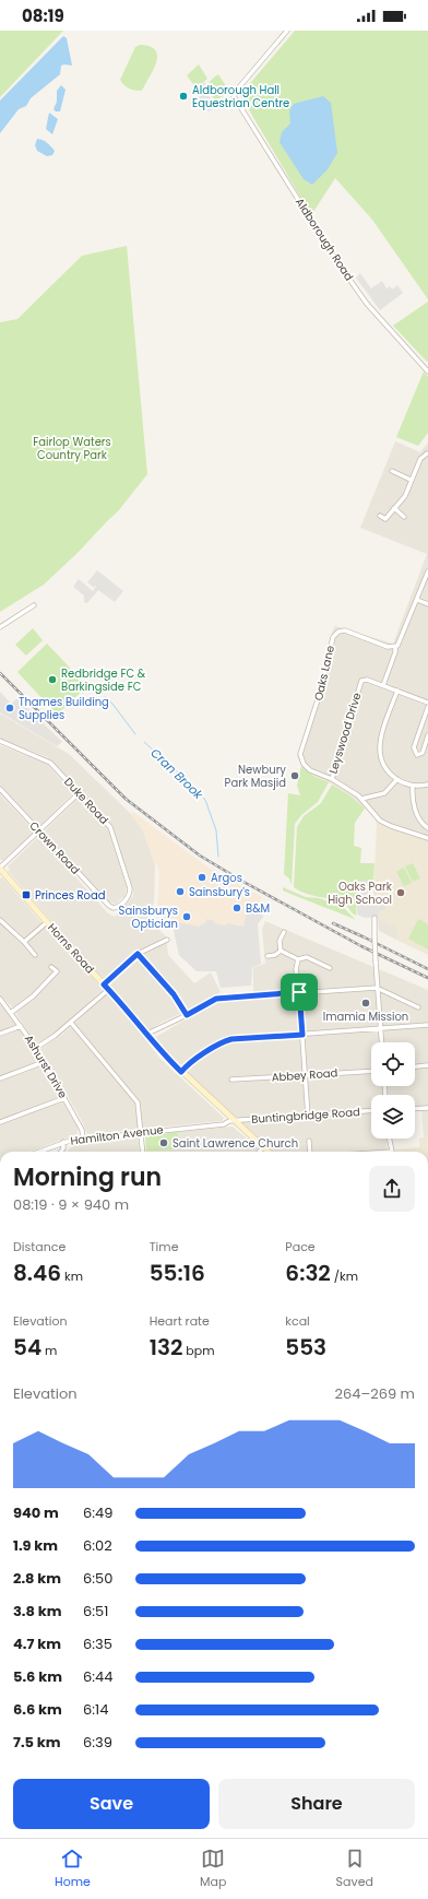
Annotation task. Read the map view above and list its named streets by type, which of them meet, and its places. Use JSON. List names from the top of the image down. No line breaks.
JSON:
{"streets":{"street":["Aldborough Road","Oaks Lane","Leyswood Drive","Duke Road","Crown Road","Horns Road","Ashurst Drive","Abbey Road","Buntingbridge Road","Hamilton Avenue"]},"crossings":[["Oaks Lane","Leyswood Drive"],["Duke Road","Crown Road"],["Horns Road","Buntingbridge Road"],["Horns Road","Hamilton Avenue"],["Ashurst Drive","Hamilton Avenue"],["Buntingbridge Road","Hamilton Avenue"]],"water":["Cran Brook"],"parks":["Fairlop Waters Country Park"],"places":{"other":["Aldborough Hall Equestrian Centre","Redbridge FC & Barkingside FC","Thames Building Supplies","Newbury Park Masjid","Argos","Sainsbury's","Oaks Park High School","B&M","Sainsburys Optician","Imamia Mission","Saint Lawrence Church"],"transit":["Princes Road"]},"page":{"status":"08:19","heading":["Morning run","08:19 · 9 × 940 m"],"stats":[["Distance","8.46 km"],["Time","55:16"],["Pace","6:32 /km"],["Elevation","54 m"],["Heart rate","132 bpm"],["kcal","553"]],"chart":["Elevation","264–269 m"],"list":[{"name":"940 m","note":"6:49"},{"name":"1.9 km","note":"6:02"},{"name":"2.8 km","note":"6:50"},{"name":"3.8 km","note":"6:51"},{"name":"4.7 km","note":"6:35"},{"name":"5.6 km","note":"6:44"},{"name":"6.6 km","note":"6:14"},{"name":"7.5 km","note":"6:39"}],"buttons":["Save","Share"],"tabs":["Home","Map","Saved"]}}
